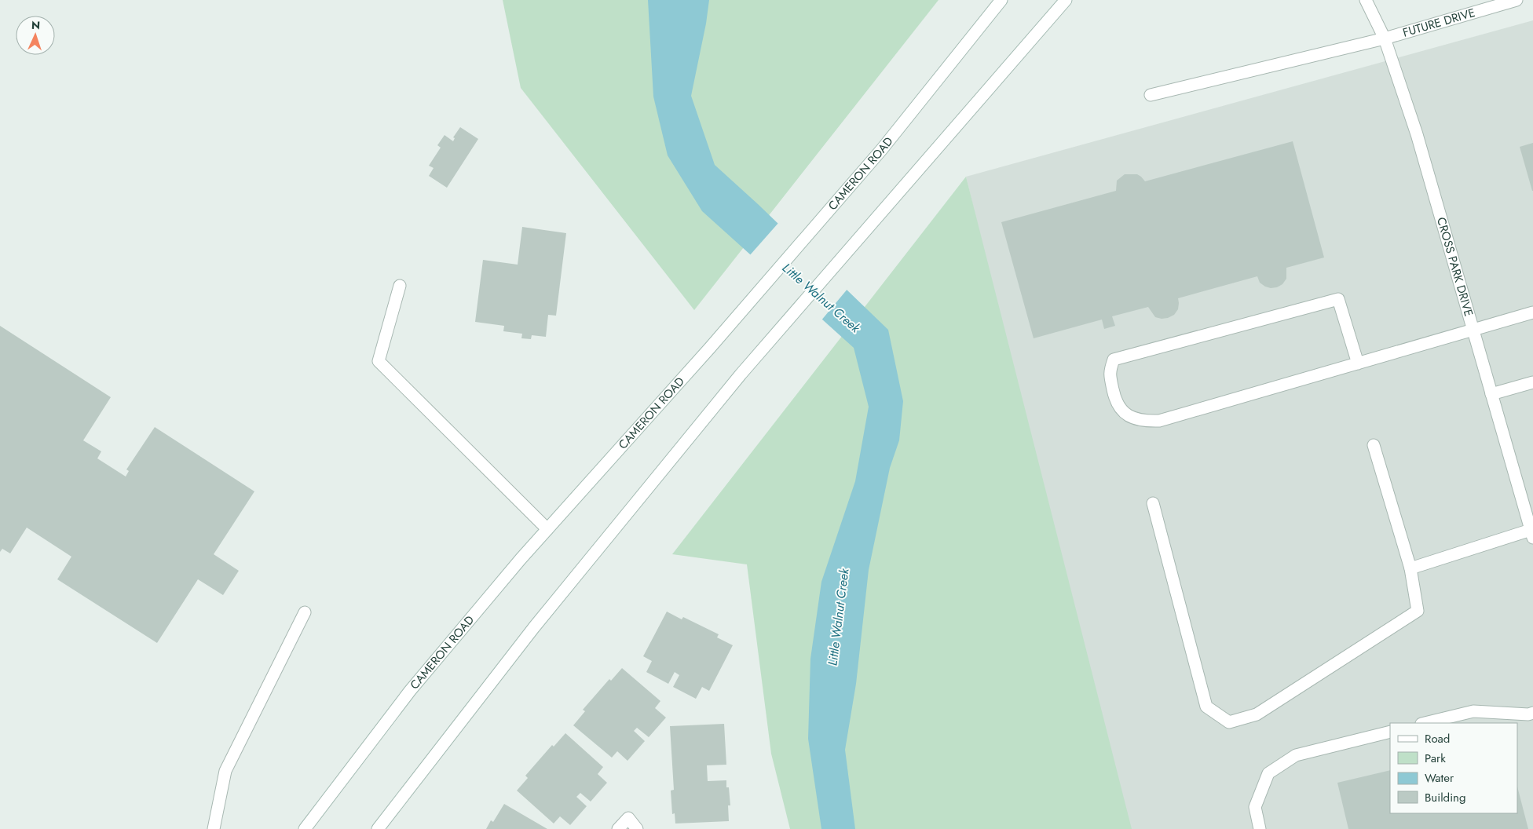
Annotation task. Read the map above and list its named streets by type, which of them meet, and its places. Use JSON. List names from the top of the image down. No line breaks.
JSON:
{"streets":{"main road":["FUTURE DRIVE","CAMERON ROAD","CROSS PARK DRIVE"]},"crossings":[["FUTURE DRIVE","CROSS PARK DRIVE"]],"water":["Little Walnut Creek"],"legend":["Road","Park","Water","Building"],"north":"top"}
